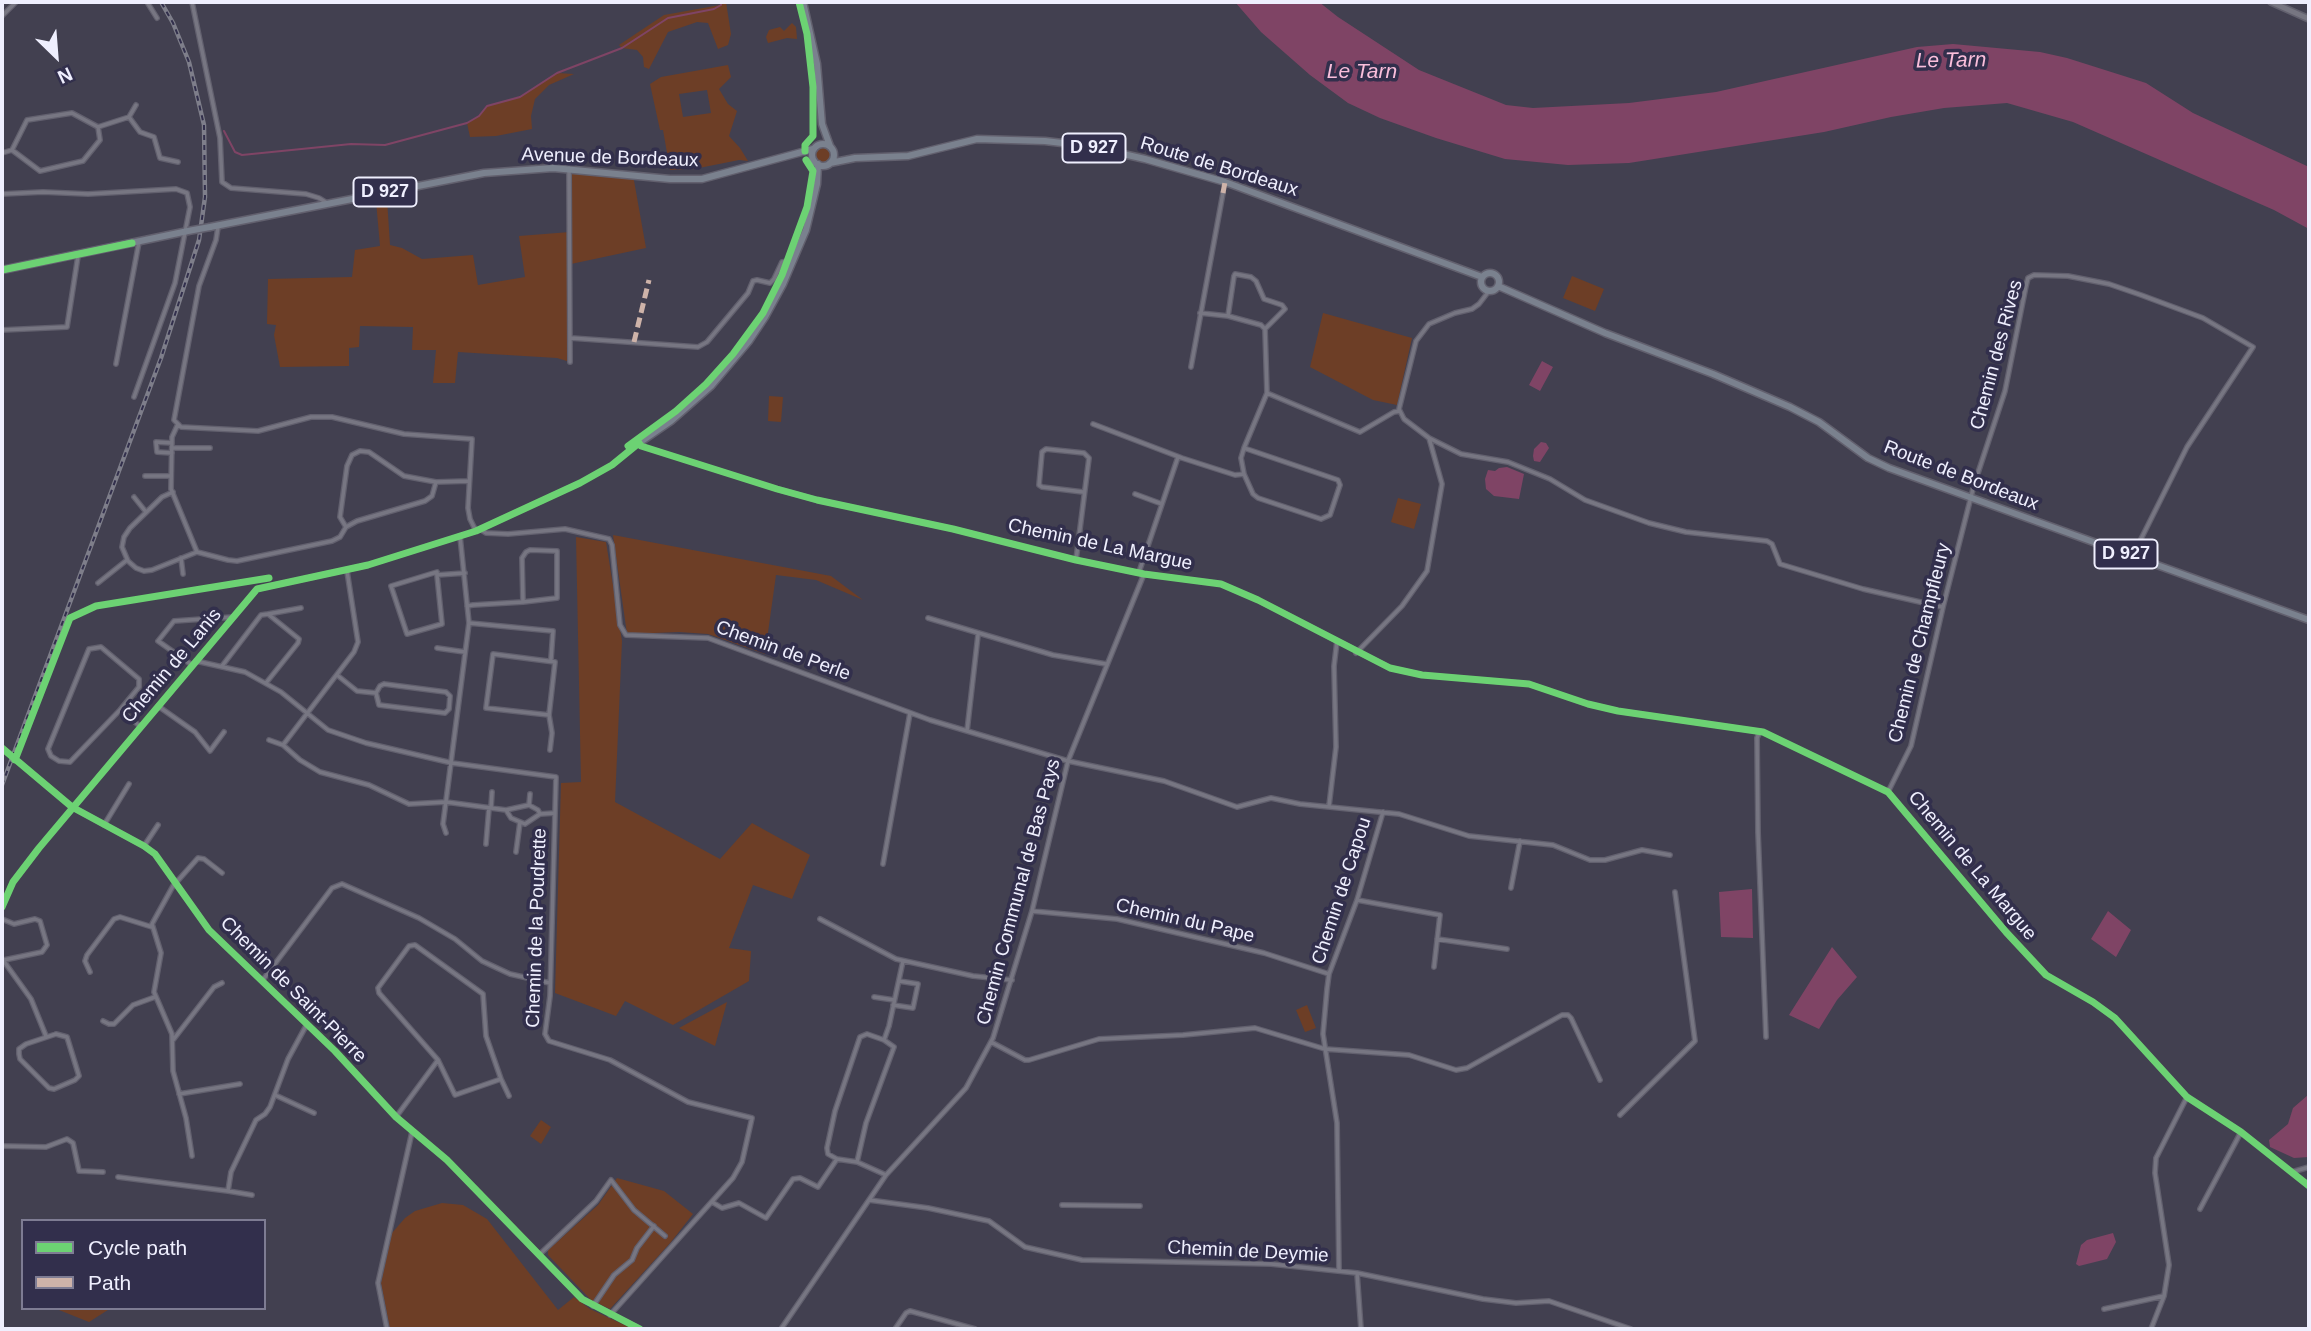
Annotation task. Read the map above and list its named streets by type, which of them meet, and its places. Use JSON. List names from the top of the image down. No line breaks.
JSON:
{"streets":{"main road":["D 927","Avenue de Bordeaux","Route de Bordeaux"],"street":["Chemin des Rives","Chemin de La Margue","Chemin de Champfleury","Chemin de Perle","Chemin de Lanis","Chemin de Capou","Chemin Communal de Bas Pays","Chemin du Pape","Chemin de la Poudrette","Chemin de Saint-Pierre","Chemin de Deymie"]},"crossings":[["D 927","Avenue de Bordeaux"],["Avenue de Bordeaux","Route de Bordeaux"],["Route de Bordeaux","Chemin des Rives"],["Route de Bordeaux","Chemin de Champfleury"],["Chemin des Rives","Chemin de Champfleury"],["Chemin de La Margue","Chemin de Champfleury"],["Chemin de La Margue","Chemin de Capou"],["Chemin de La Margue","Chemin Communal de Bas Pays"],["Chemin de Perle","Chemin de Lanis"],["Chemin de Perle","Chemin de Capou"],["Chemin de Perle","Chemin Communal de Bas Pays"],["Chemin de Lanis","Chemin de la Poudrette"],["Chemin de Lanis","Chemin de Saint-Pierre"],["Chemin de Capou","Chemin du Pape"],["Chemin de Capou","Chemin de Deymie"],["Chemin Communal de Bas Pays","Chemin du Pape"],["Chemin Communal de Bas Pays","Chemin de Deymie"],["Chemin de la Poudrette","Chemin de Saint-Pierre"]],"water":["Le Tarn"],"legend":["Cycle path","Path"],"north":"bottom right"}
